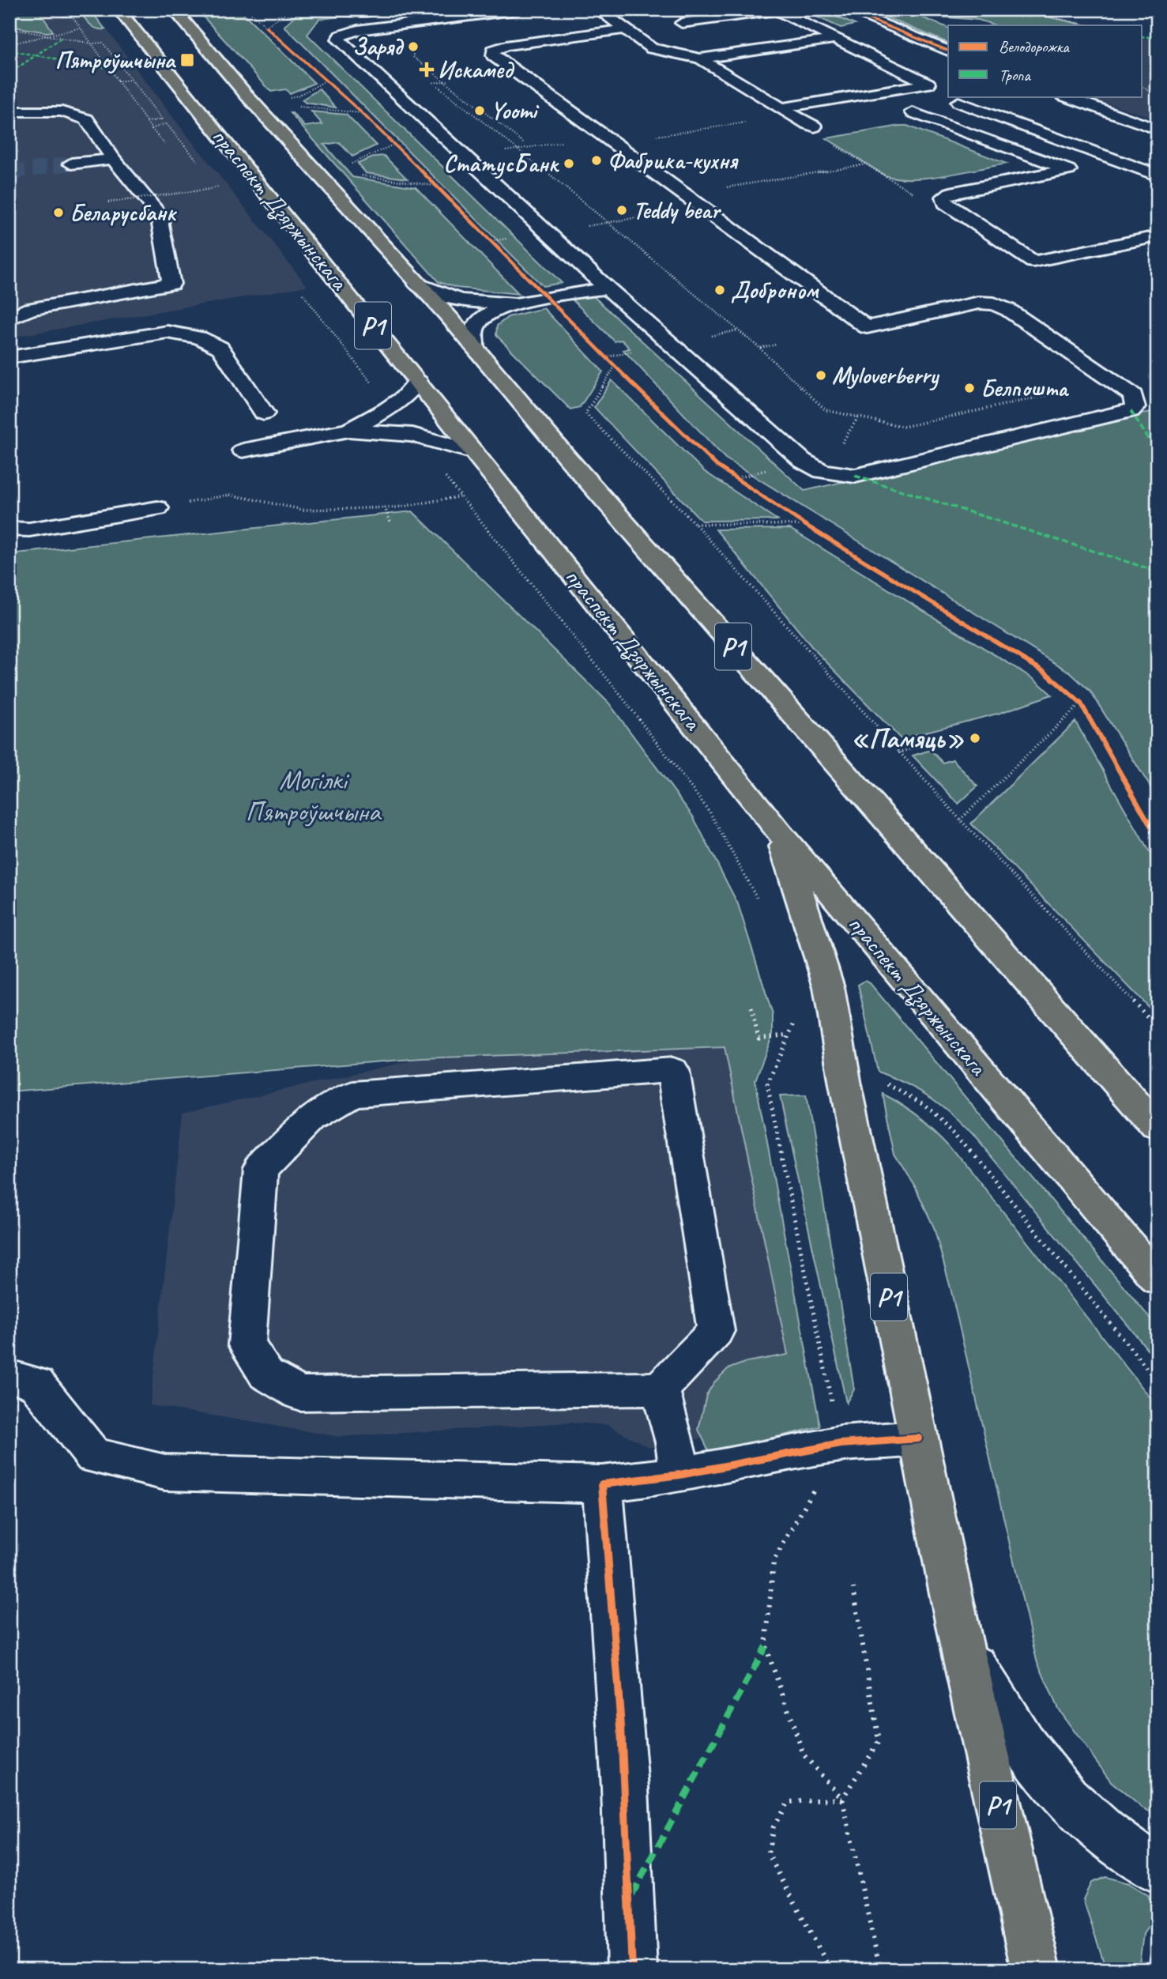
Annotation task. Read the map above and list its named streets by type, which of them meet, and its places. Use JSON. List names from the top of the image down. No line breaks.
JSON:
{"streets":{"main road":["праспект Дзяржынскага","Р1"]},"crossings":[["праспект Дзяржынскага","Р1"]],"parks":["Могілкі Пятроўшчына"],"places":{"other":["Заряд","Yoomi","Фабрика-кухня","СтатусБанк","Teddy bear","Беларусбанк","Доброном","Myloverberry","Белпошта","«Памяць»"],"transit":["Пятроўшчына"],"health":["Искамед"]},"legend":["Велодорожка","Тропа"]}
